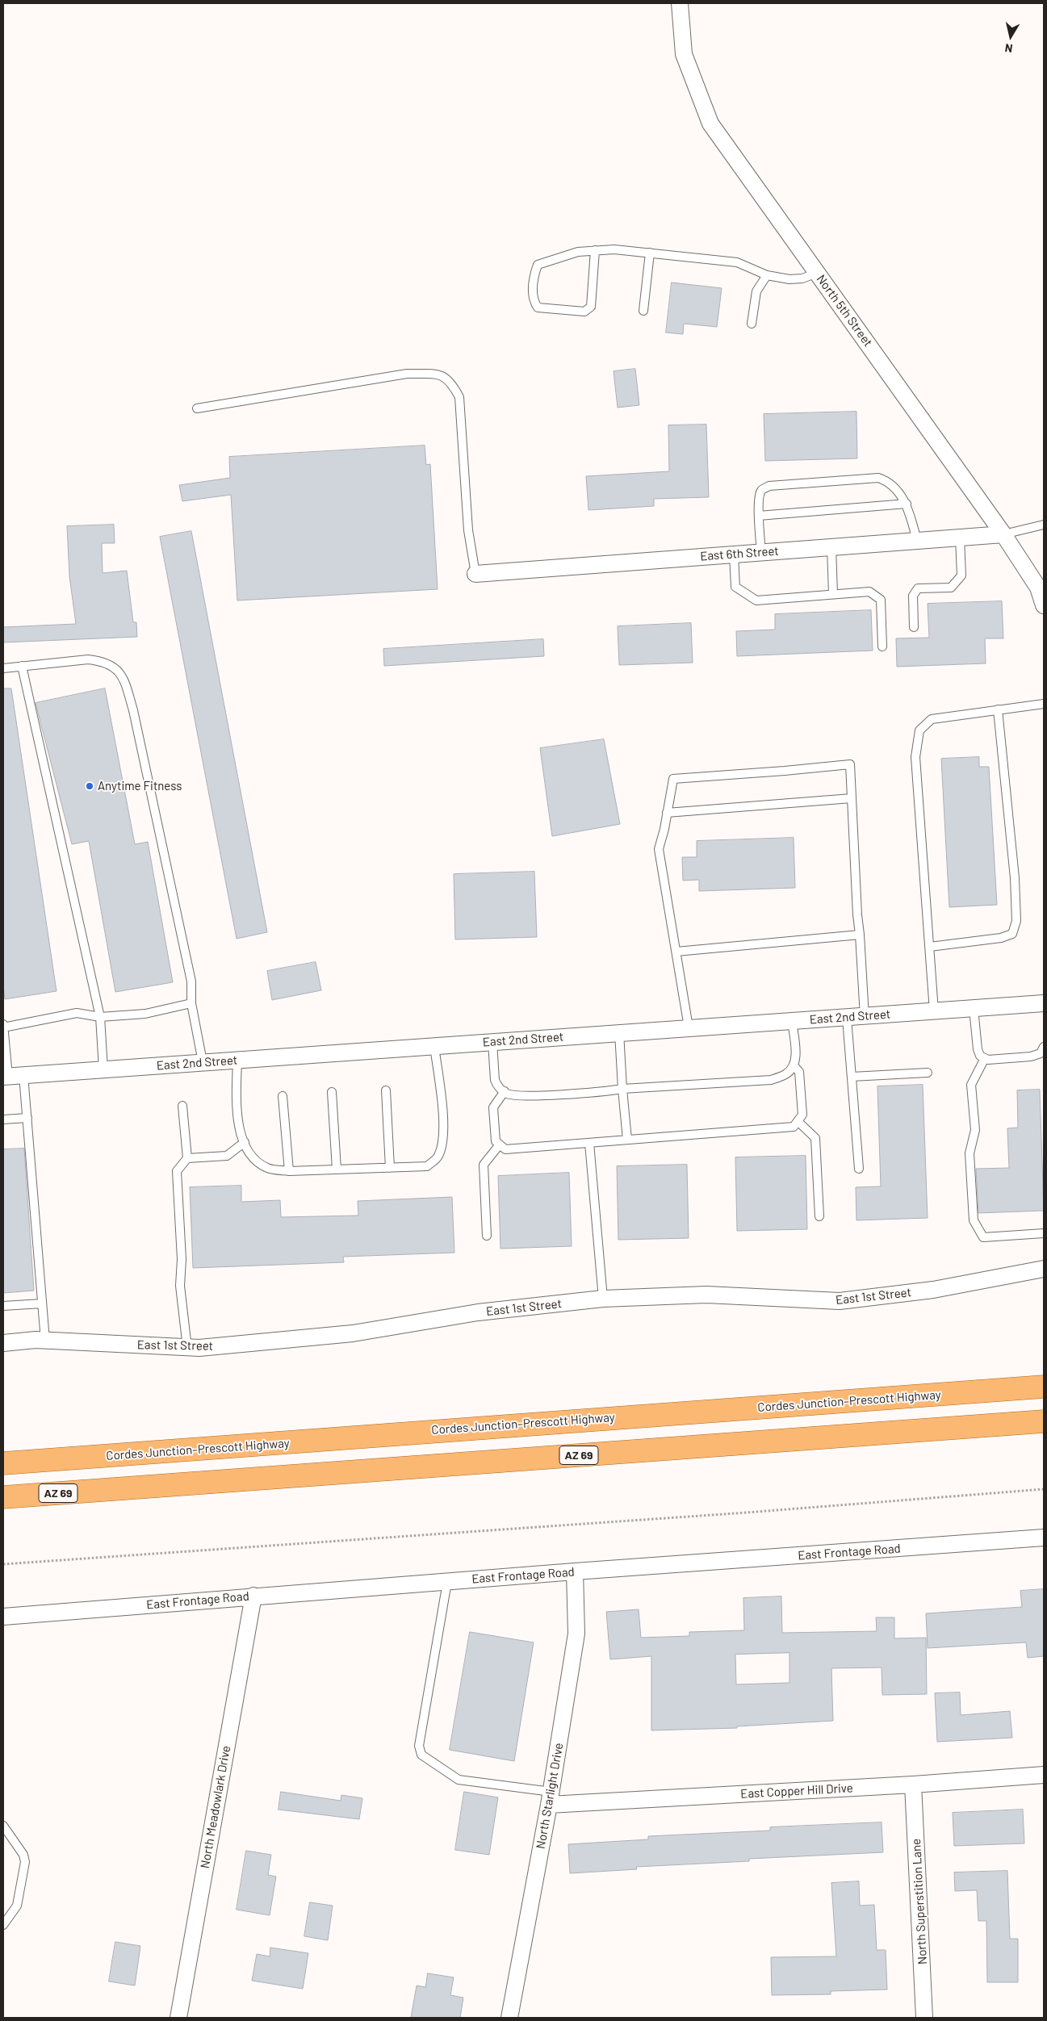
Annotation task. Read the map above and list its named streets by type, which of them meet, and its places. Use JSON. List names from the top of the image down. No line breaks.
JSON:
{"streets":{"main road":["Cordes Junction–Prescott Highway","AZ 69"],"street":["North 5th Street","East 6th Street","East 2nd Street","East 1st Street","East Frontage Road","East Copper Hill Drive","North Starlight Drive","North Meadowlark Drive","North Superstition Lane"]},"crossings":[["North 5th Street","East 6th Street"],["East Frontage Road","North Starlight Drive"],["East Frontage Road","North Meadowlark Drive"],["East Copper Hill Drive","North Starlight Drive"],["East Copper Hill Drive","North Superstition Lane"]],"places":["Anytime Fitness"],"north":"bottom"}
